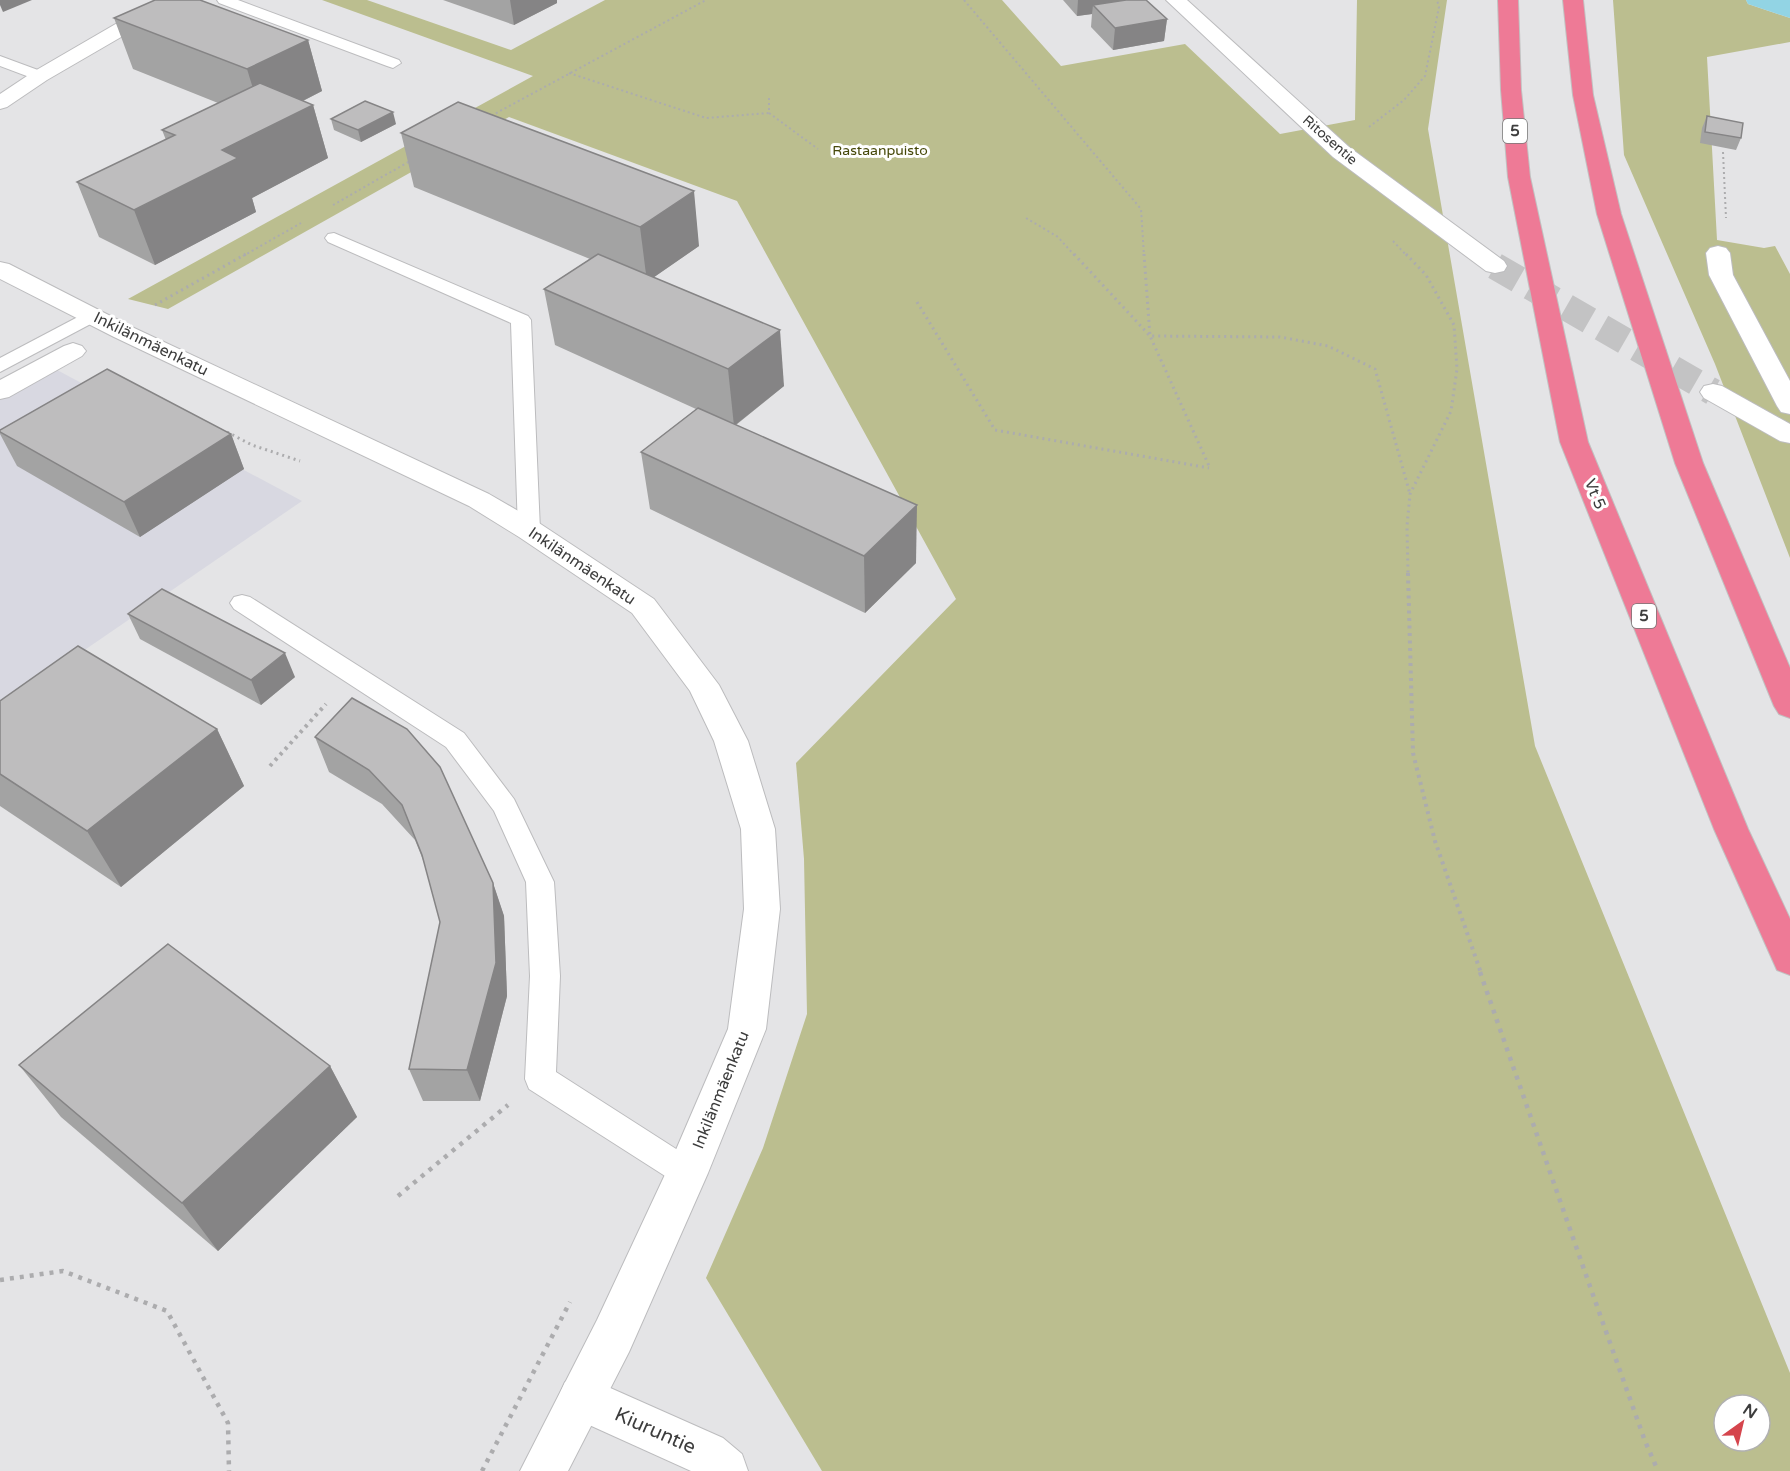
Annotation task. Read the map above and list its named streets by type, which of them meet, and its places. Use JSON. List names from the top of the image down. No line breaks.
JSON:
{"streets":{"highway":["5","Vt 5"],"street":["Ritosentie","Inkilänmäenkatu","Kiuruntie"]},"crossings":[["Inkilänmäenkatu","Kiuruntie"]],"parks":["Rastaanpuisto"],"north":"top right"}
